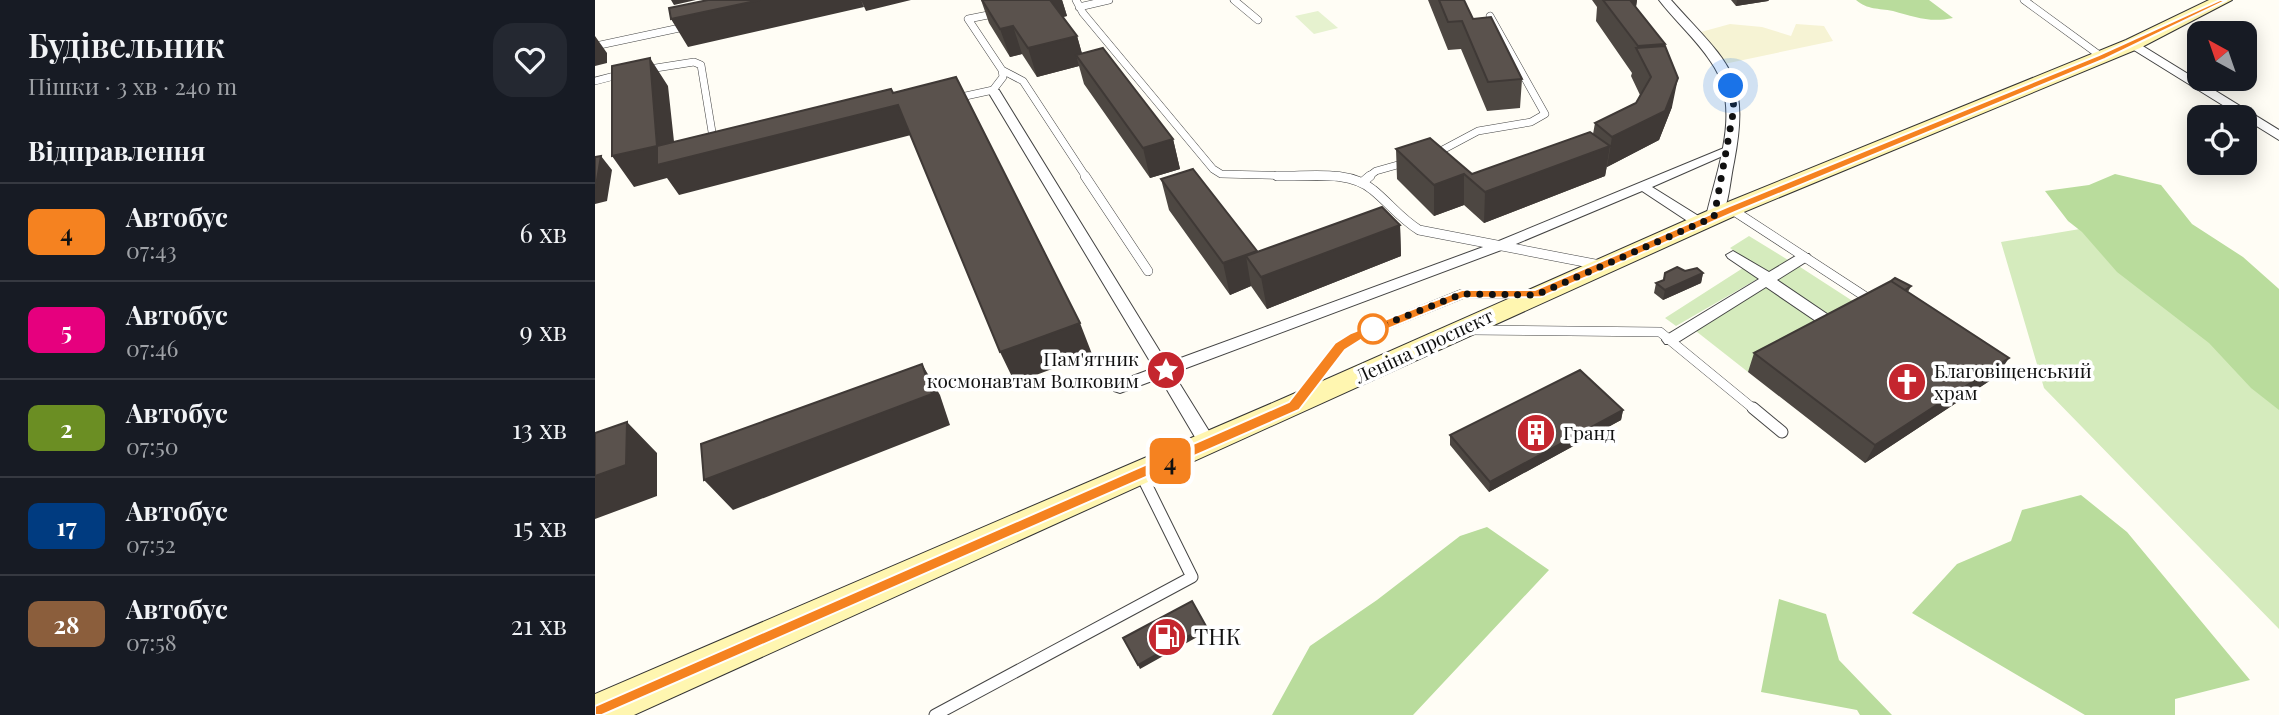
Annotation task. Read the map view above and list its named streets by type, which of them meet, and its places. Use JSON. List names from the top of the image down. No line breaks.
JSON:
{"streets":{"main road":["Леніна проспект"]},"places":{"place":["Пам'ятник космонавтам Волковим"],"church":["Благовіщенський храм"],"building":["Гранд"],"fuel station":["ТНК"]},"lines":["bus line 4"],"north":"top left","page":{"heading":[["Будівельник","Пішки · 3 хв · 240 m"],"Відправлення"],"on_map":"4","list":[{"mark":"4","name":"Автобус","note":"07:43","value":"6 хв"},{"mark":"5","name":"Автобус","note":"07:46","value":"9 хв"},{"mark":"2","name":"Автобус","note":"07:50","value":"13 хв"},{"mark":"17","name":"Автобус","note":"07:52","value":"15 хв"},{"mark":"28","name":"Автобус","note":"07:58","value":"21 хв"}]}}
